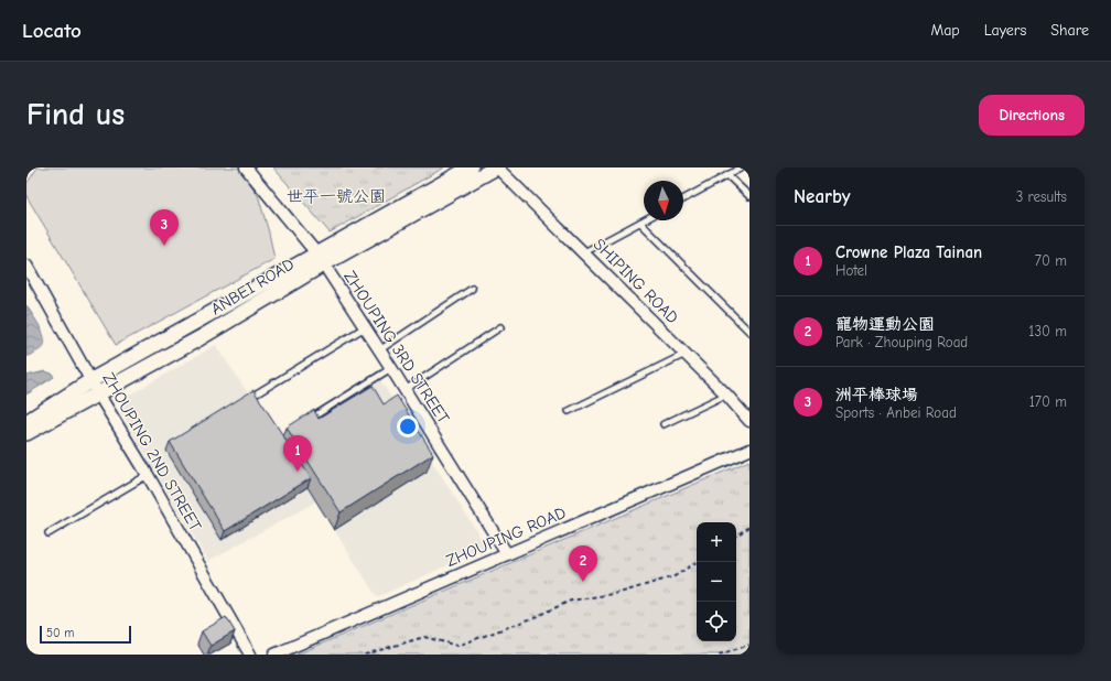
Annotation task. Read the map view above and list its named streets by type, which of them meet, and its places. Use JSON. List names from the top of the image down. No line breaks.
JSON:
{"streets":{"street":["SHIPING ROAD","ANBEI ROAD","ZHOUPING 3RD STREET","ZHOUPING 2ND STREET","ZHOUPING ROAD"]},"crossings":[["SHIPING ROAD","ANBEI ROAD"],["ANBEI ROAD","ZHOUPING 3RD STREET"],["ANBEI ROAD","ZHOUPING 2ND STREET"],["ZHOUPING 3RD STREET","ZHOUPING ROAD"]],"parks":["世平一號公園"],"scale_bar":"50 m","north":"bottom","page":{"header":"Locato","nav":["Map","Layers","Share"],"buttons":"Directions","title":"Find us","heading":["Nearby","3 results"],"pins":["3","1","2"],"list":[{"mark":"1","name":"Crowne Plaza Tainan","note":"Hotel","value":"70 m"},{"mark":"2","name":"寵物運動公園","note":"Park · Zhouping Road","value":"130 m"},{"mark":"3","name":"洲平棒球場","note":"Sports · Anbei Road","value":"170 m"}],"map_buttons":["+","−"],"scale":"50 m"}}
